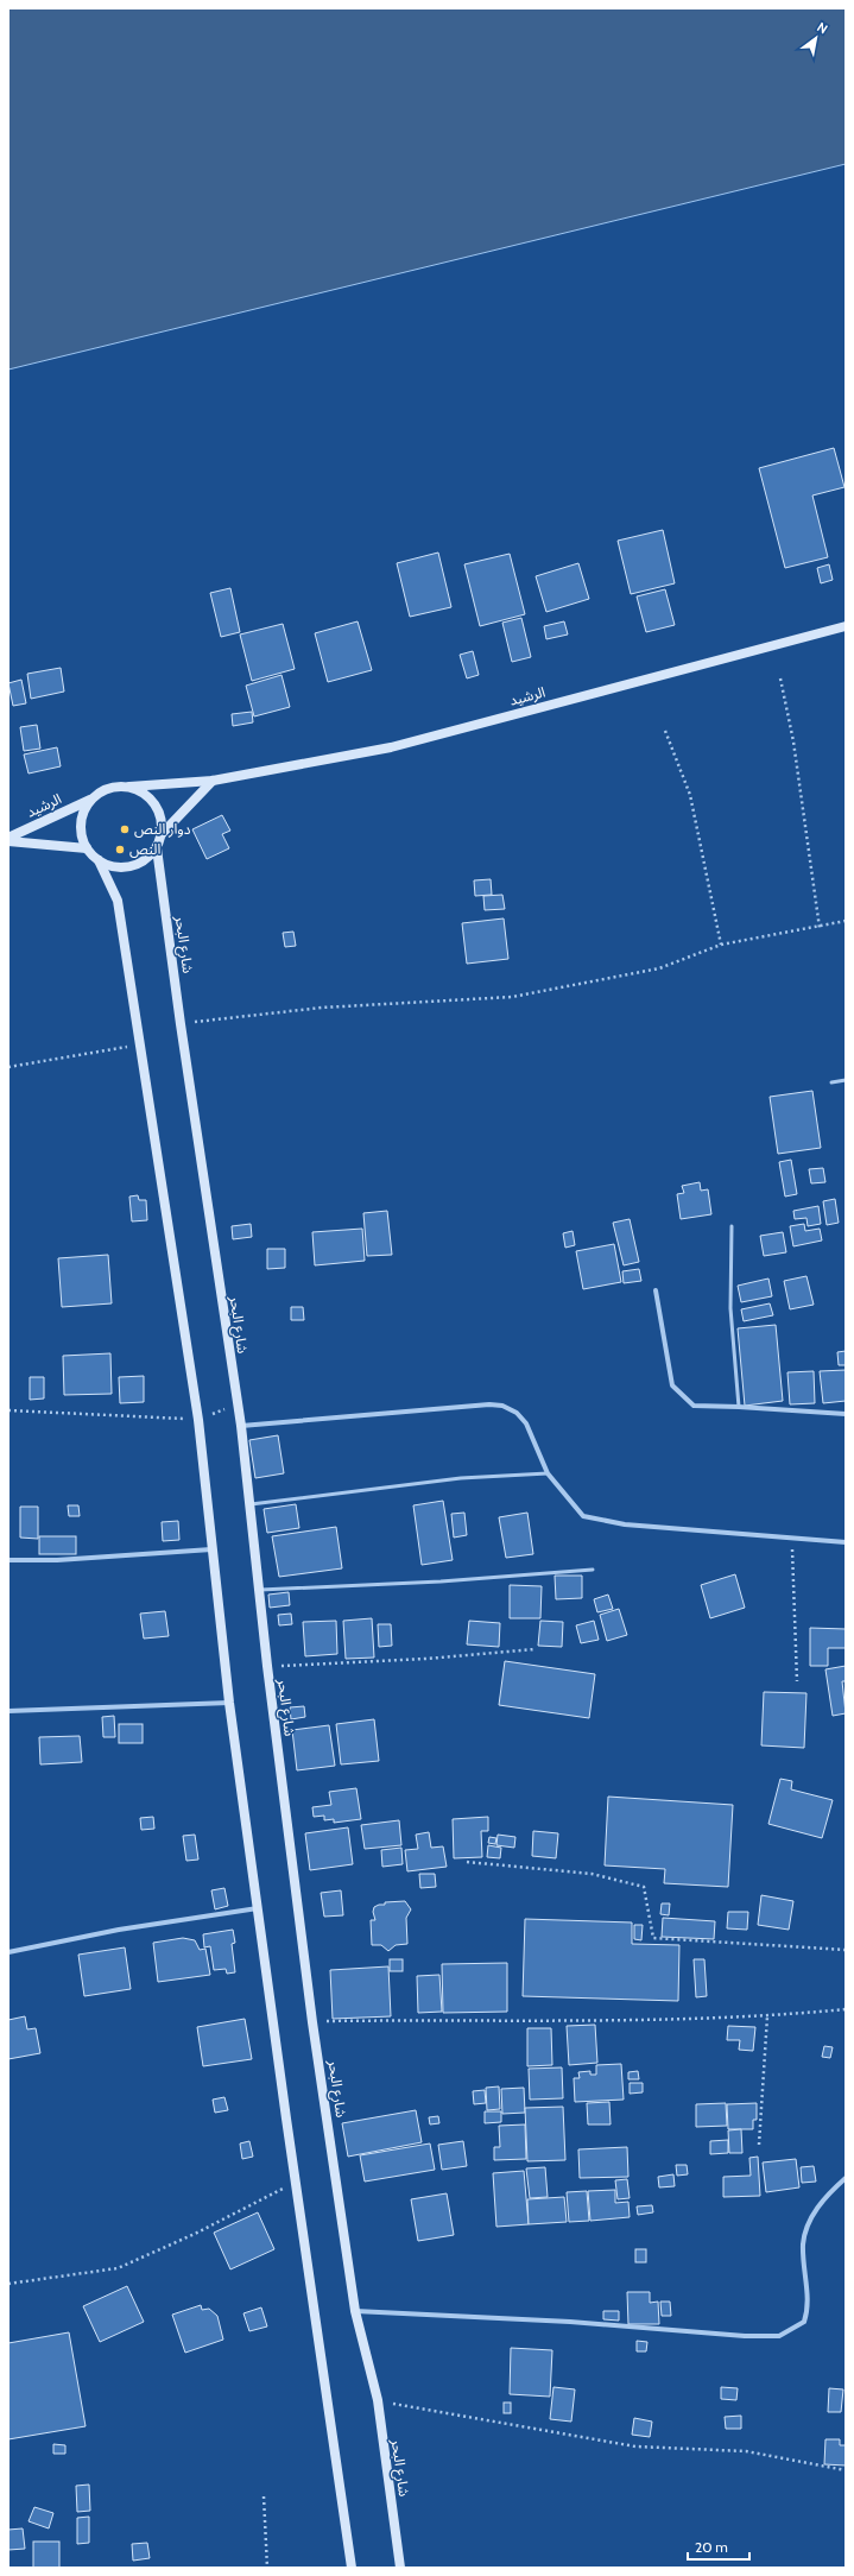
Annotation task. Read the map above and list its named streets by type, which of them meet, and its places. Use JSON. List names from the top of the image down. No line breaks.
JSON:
{"streets":{"main road":["الرشيد","شارع البحر"]},"crossings":[["الرشيد","شارع البحر"]],"places":["دوار النص","النص"],"scale_bar":"20 m","north":"top right"}
